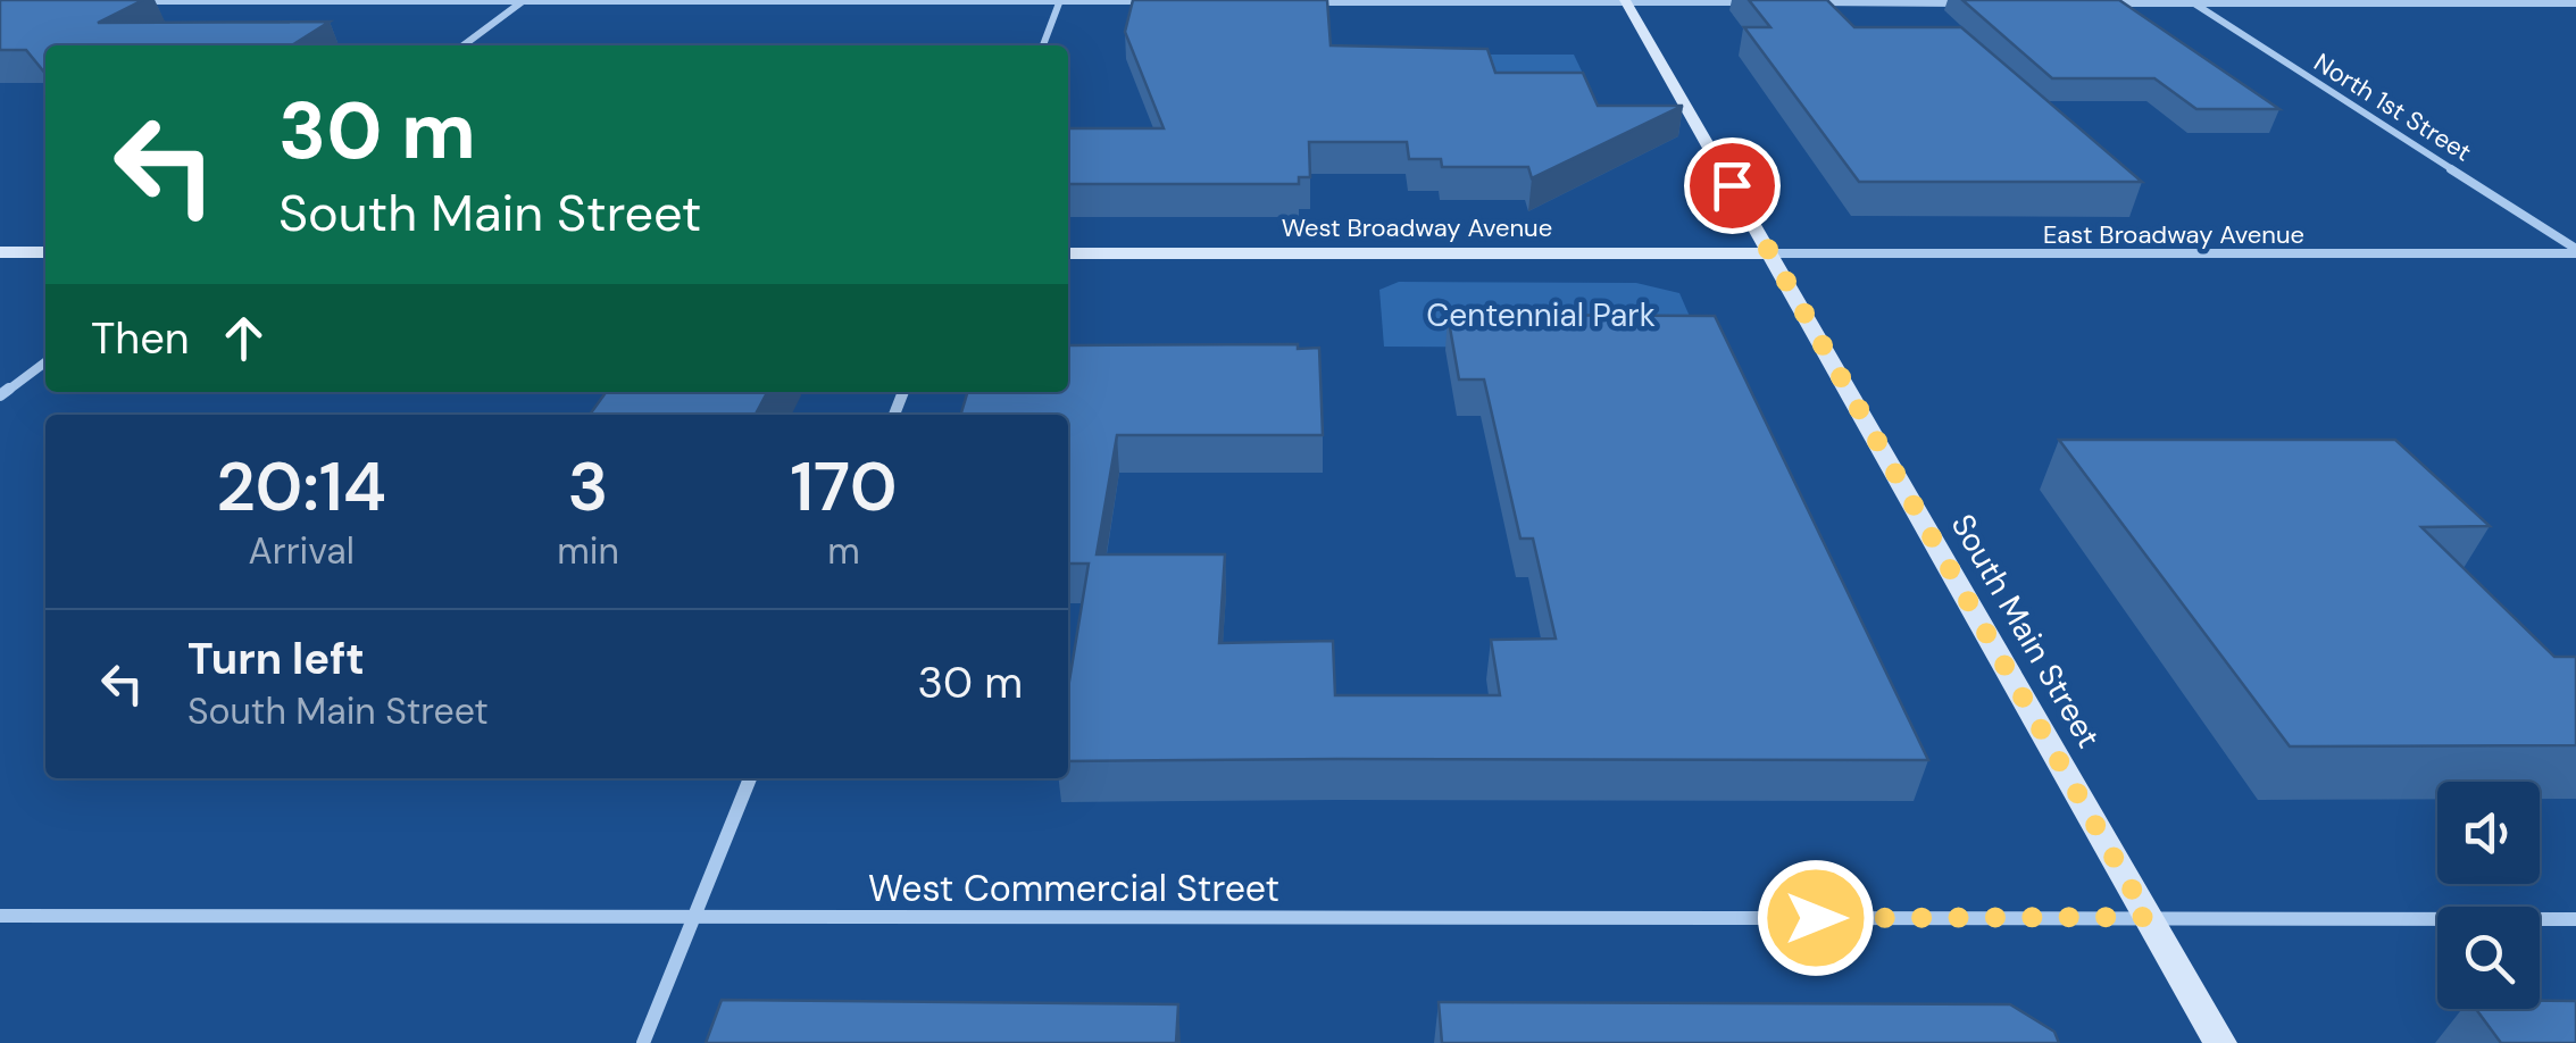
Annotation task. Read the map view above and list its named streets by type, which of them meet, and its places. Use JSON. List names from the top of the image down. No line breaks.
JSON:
{"streets":{"main road":["West Broadway Avenue","South Main Street"],"street":["North 1st Street","East Broadway Avenue","West Commercial Street"]},"crossings":[["North 1st Street","East Broadway Avenue"],["West Broadway Avenue","East Broadway Avenue"],["West Broadway Avenue","South Main Street"],["East Broadway Avenue","South Main Street"],["South Main Street","West Commercial Street"]],"parks":["Centennial Park"],"page":{"turn":["30 m","South Main Street"],"then":"Then","eta":["20:14","Arrival","3","min","170","m"],"list":[{"name":"Turn left","note":"South Main Street","value":"30 m"}]}}
